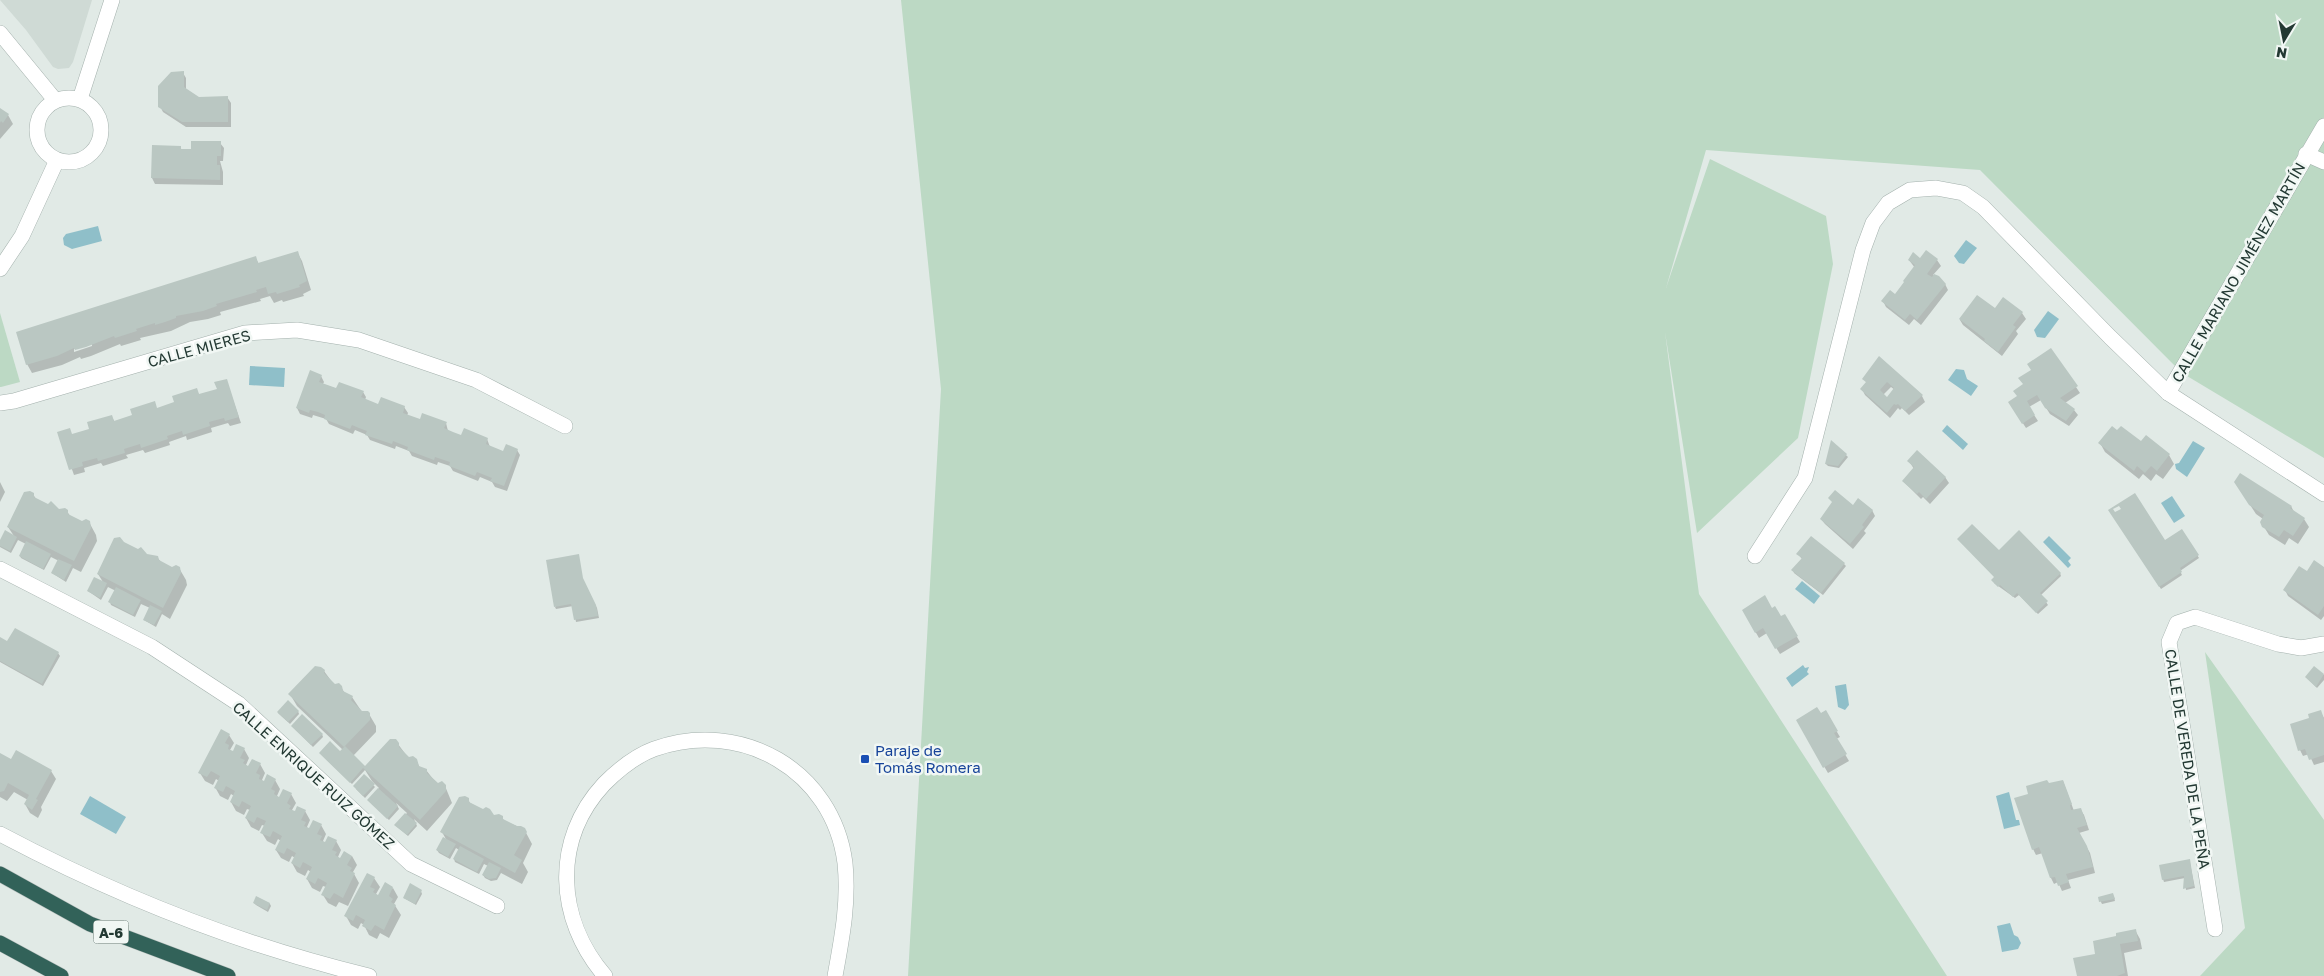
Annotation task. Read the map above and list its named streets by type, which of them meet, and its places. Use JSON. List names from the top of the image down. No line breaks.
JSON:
{"streets":{"highway":["A-6"],"street":["CALLE MARIANO JIMÉNEZ MARTÍN","CALLE MIERES","CALLE DE VEREDA DE LA PEÑA","CALLE ENRIQUE RUIZ GÓMEZ"]},"places":{"transit":["Paraje de Tomás Romera"]},"north":"bottom"}
